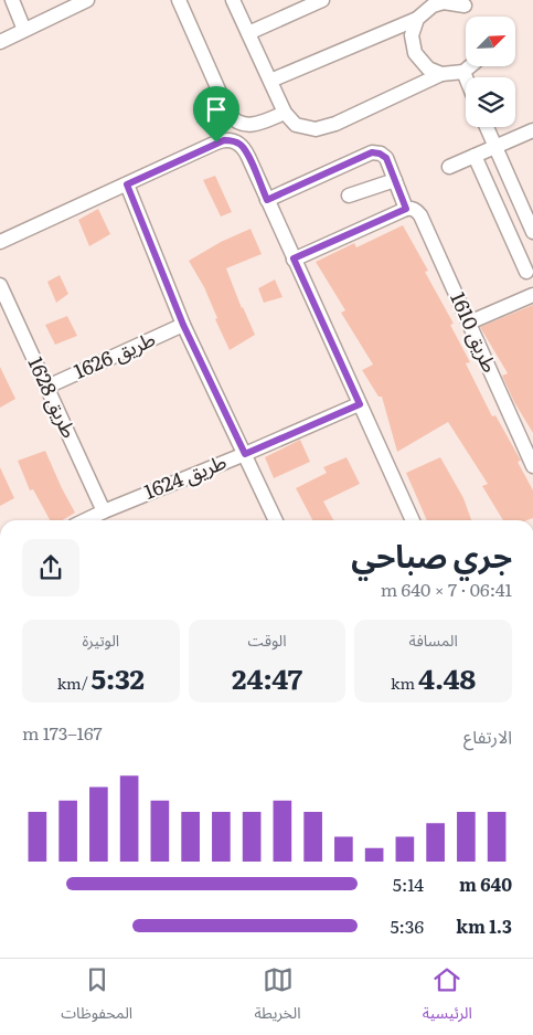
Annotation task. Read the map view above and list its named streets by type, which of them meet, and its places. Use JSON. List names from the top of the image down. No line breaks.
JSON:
{"streets":{"street":["طريق 1610","طريق 1626","طريق 1628","طريق 1624"]},"crossings":[["طريق 1626","طريق 1628"],["طريق 1628","طريق 1624"]],"north":"top right","page":{"heading":["جري صباحي","06:41 · 7 × 640 m"],"stats":[["المسافة","4.48 km"],["الوقت","24:47"],["الوتيرة","5:32 /km"]],"chart":["الارتفاع","167–173 m"],"list":[{"name":"640 m","note":"5:14"},{"name":"1.3 km","note":"5:36"}],"tabs":["الرئيسية","الخريطة","المحفوظات"]}}
